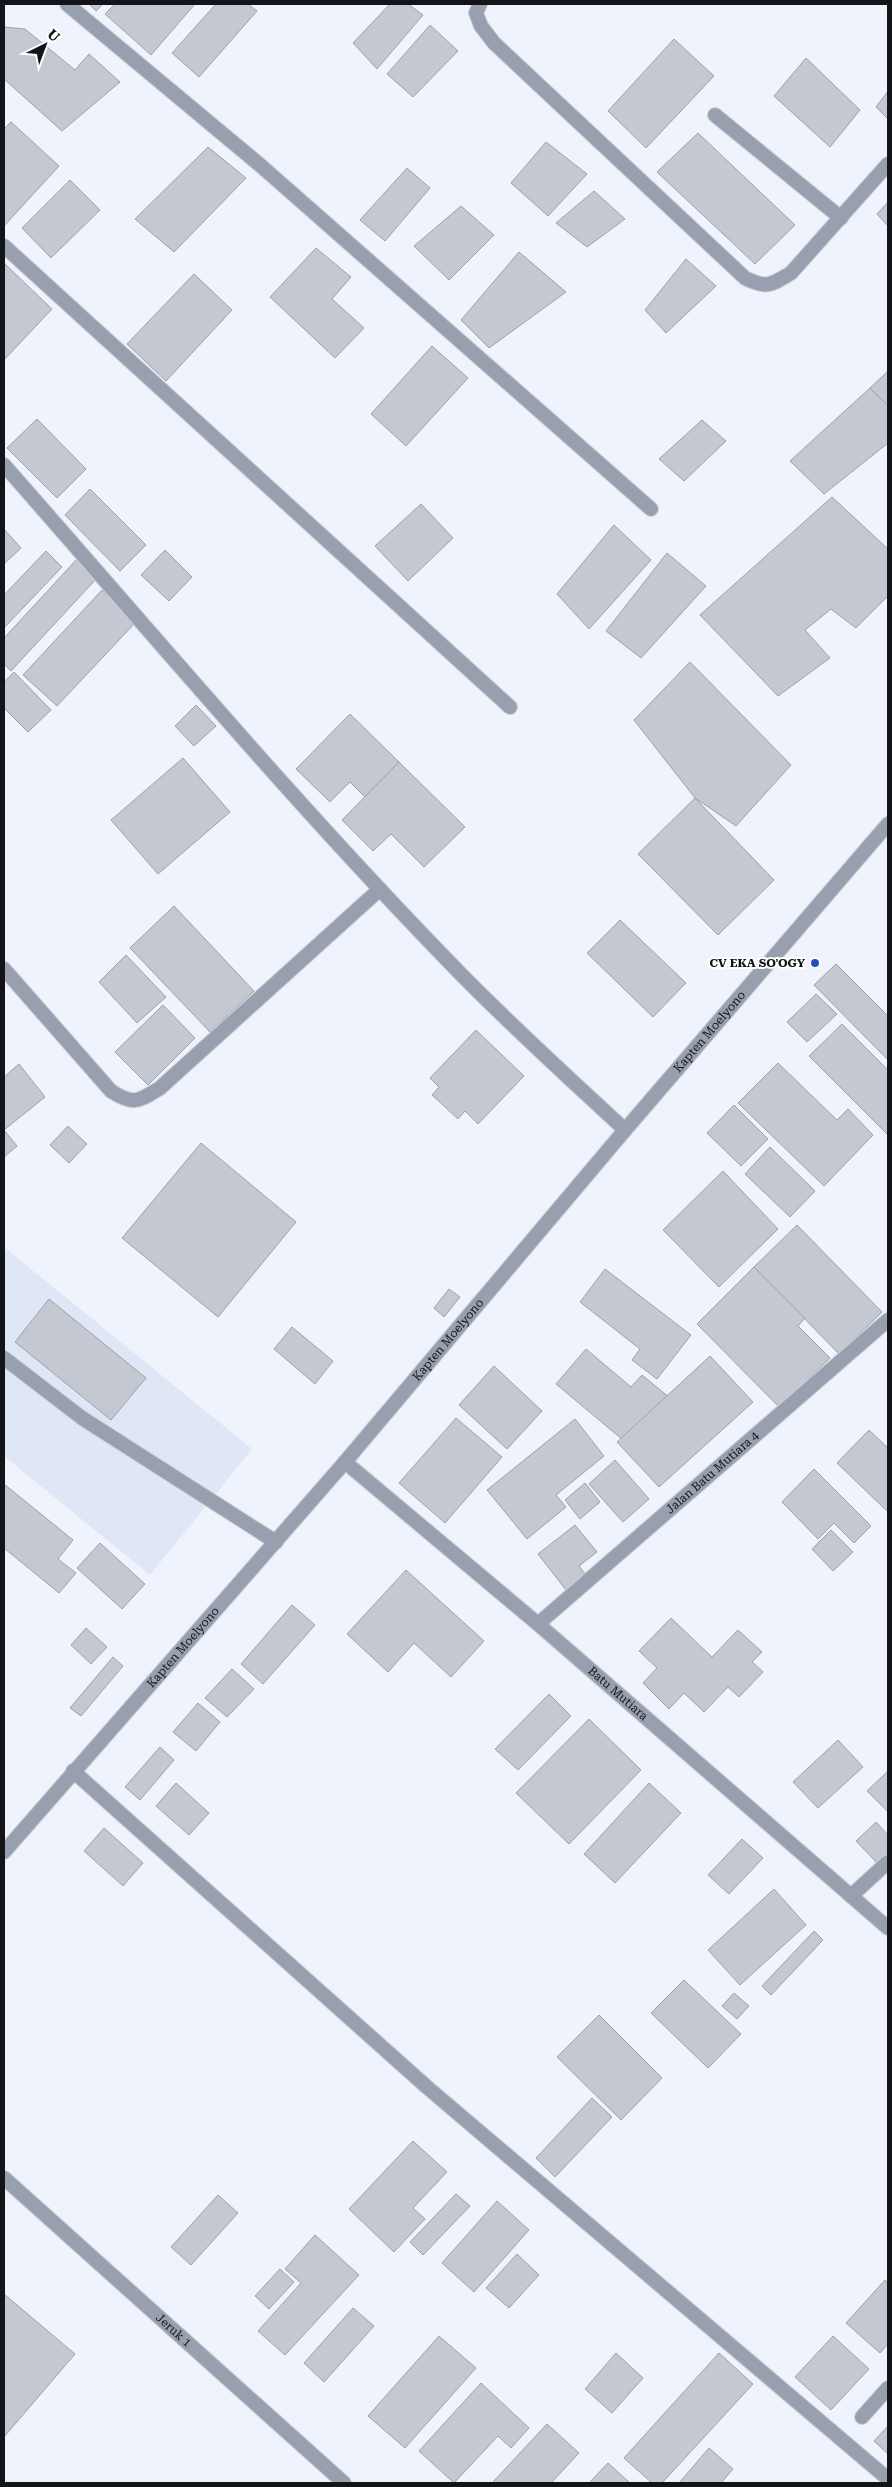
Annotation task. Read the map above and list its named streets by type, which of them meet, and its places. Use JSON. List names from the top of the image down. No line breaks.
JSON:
{"streets":{"street":["Kapten Moelyono","Jalan Batu Mutiara 4","Batu Mutiara","Jeruk 1"]},"crossings":[["Kapten Moelyono","Batu Mutiara"],["Jalan Batu Mutiara 4","Batu Mutiara"]],"places":["CV EKA SO'OGY"],"north":"top right"}
